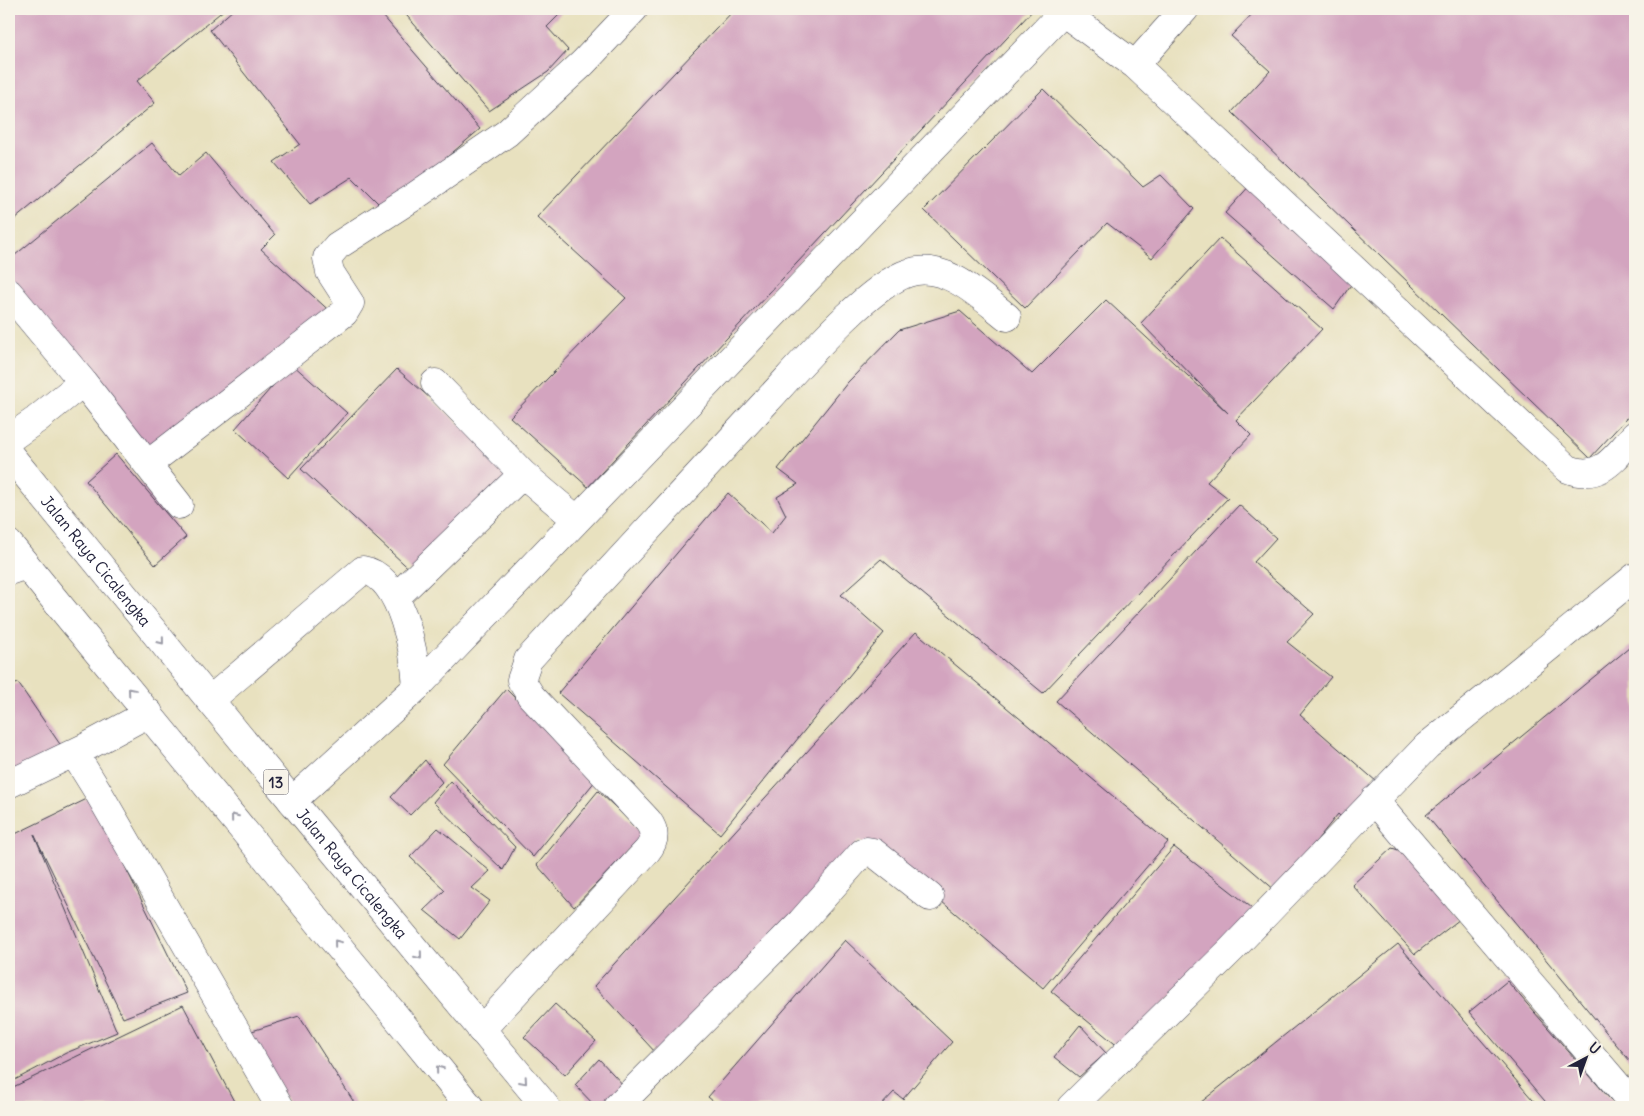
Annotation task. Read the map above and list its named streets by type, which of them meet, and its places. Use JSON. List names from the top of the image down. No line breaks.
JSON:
{"streets":{"main road":["Jalan Raya Cicalengka","13"]},"north":"top right"}
